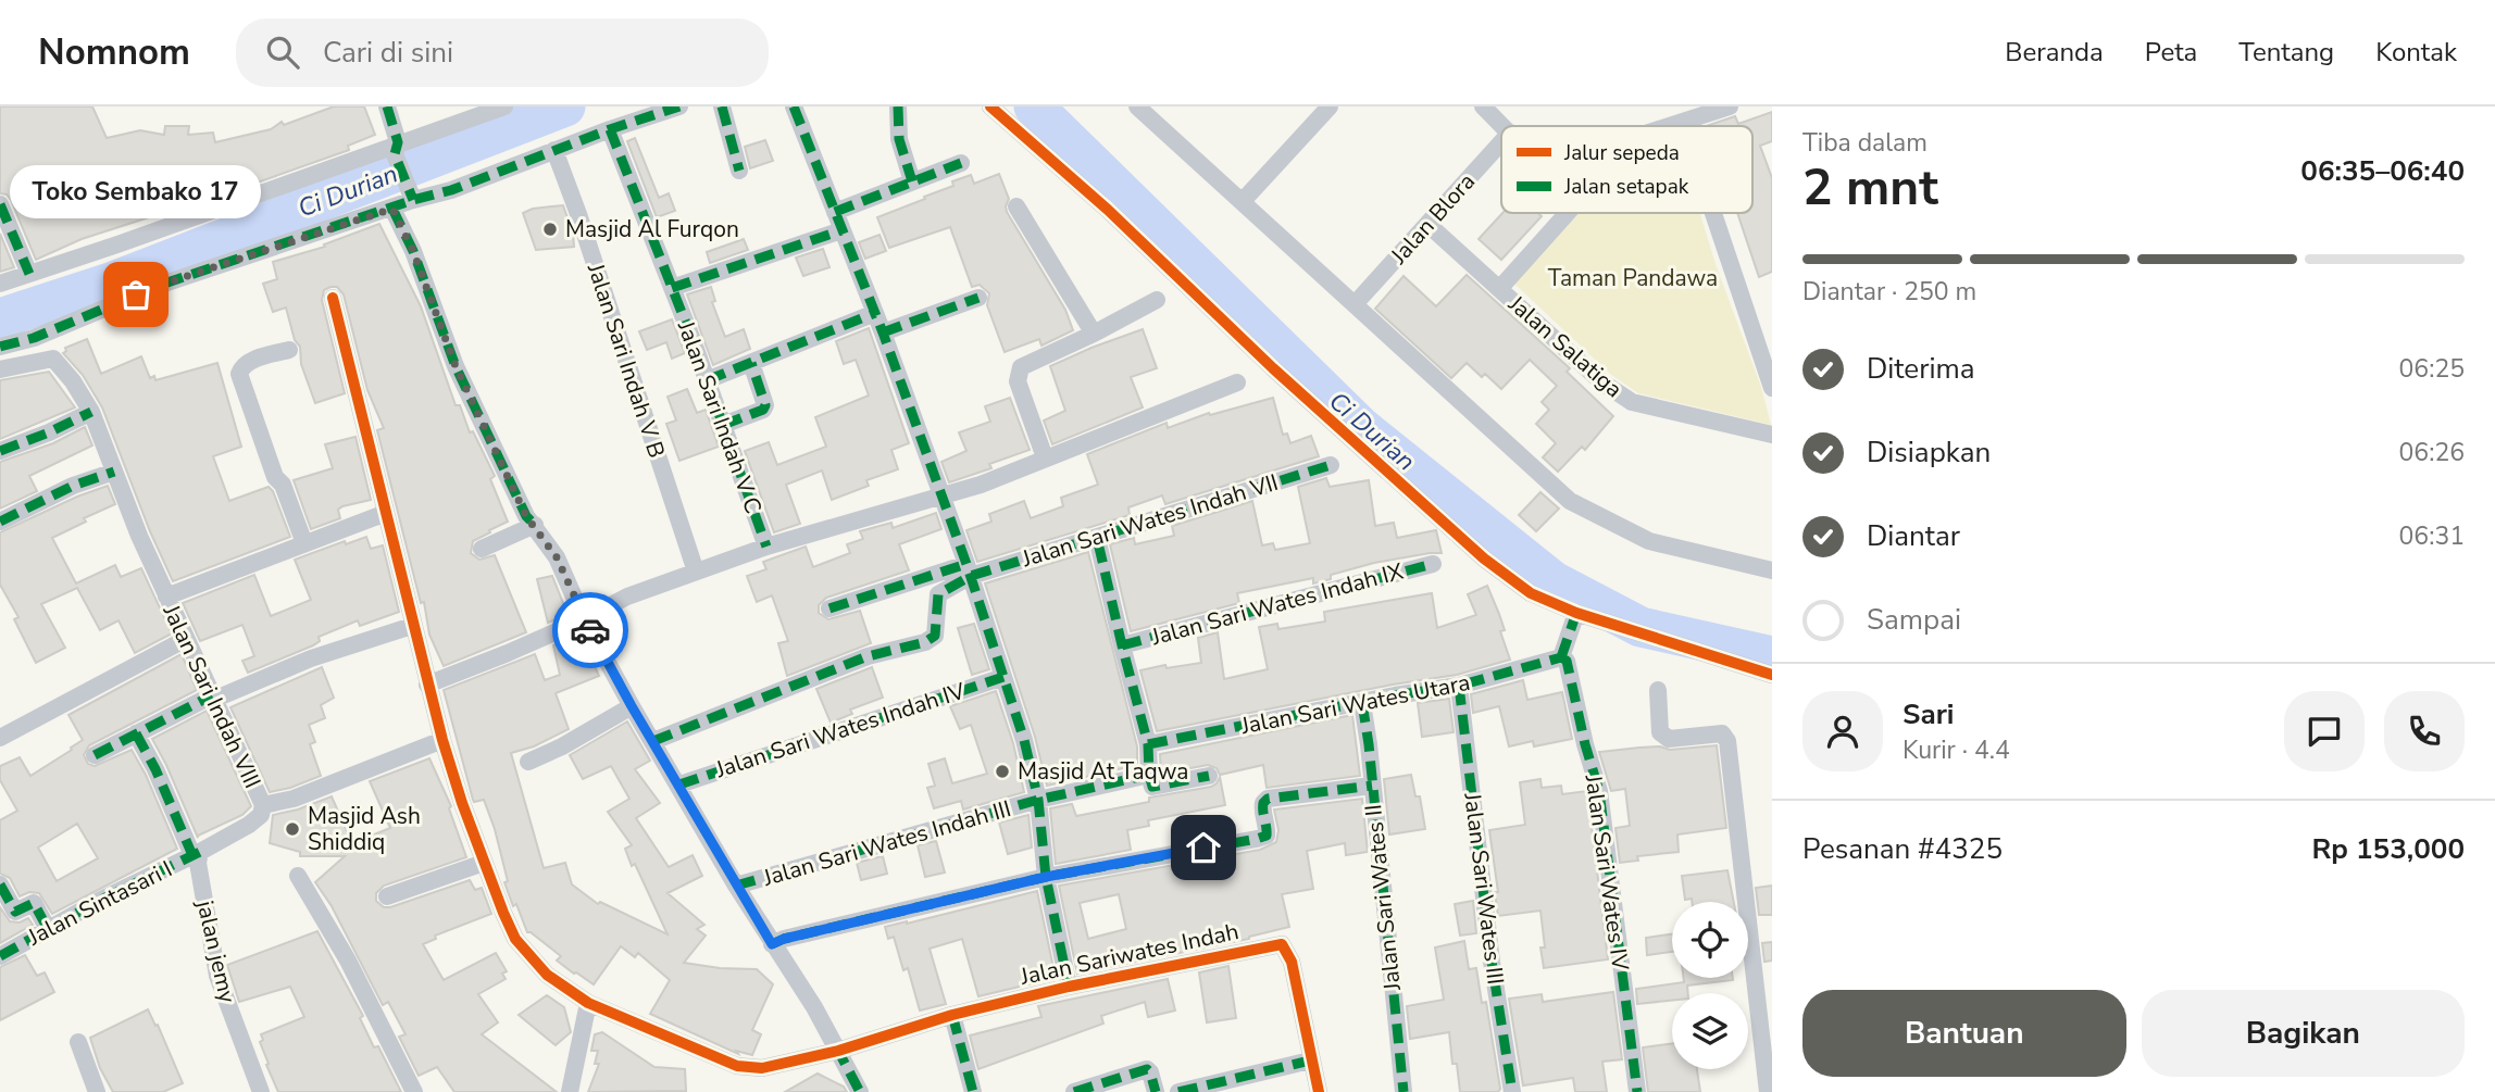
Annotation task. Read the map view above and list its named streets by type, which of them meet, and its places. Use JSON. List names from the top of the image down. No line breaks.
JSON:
{"streets":{"street":["Jalan Blora","Jalan Salatiga","Jalan Sari Indah V B","Jalan Sari Indah V C","Jalan Sari Wates Indah VII","Jalan Sari Wates Indah IX","Jalan Sari Indah VIII","Jalan Sari Wates Utara","Jalan Sari Wates Indah IV","Jalan Sari Wates Indah III","Jalan Sari Wates IV","Jalan Sari Wates III","Jalan Sari Wates II","Jalan Sintasari I","jalan jemy","Jalan Sariwates Indah"]},"crossings":[["Jalan Blora","Jalan Salatiga"],["Jalan Sari Indah VIII","Jalan Sintasari I"],["Jalan Sari Indah VIII","Jalan Sariwates Indah"],["Jalan Sari Wates Utara","Jalan Sari Wates IV"],["Jalan Sari Wates Utara","Jalan Sari Wates III"],["Jalan Sari Wates Utara","Jalan Sari Wates II"],["Jalan Sintasari I","jalan jemy"]],"water":["Ci Durian"],"parks":["Taman Pandawa"],"places":["Masjid Al Furqon","Toko Sembako 17","Masjid At Taqwa","Masjid Ash Shiddiq"],"legend":["Jalur sepeda","Jalan setapak"],"page":{"header":"Nomnom","search":"Cari di sini","nav":["Beranda","Peta","Tentang","Kontak"],"heading":["2 mnt","Tiba dalam","06:35–06:40"],"panel":["Sari","Kurir · 4.4","Pesanan #4325","Rp 153,000"],"bubble":"Toko Sembako 17","bar":"Diantar · 250 m","list":[["Diterima","06:25"],["Disiapkan","06:26"],["Diantar","06:31"],"Sampai"],"buttons":["Bantuan","Bagikan"]}}
